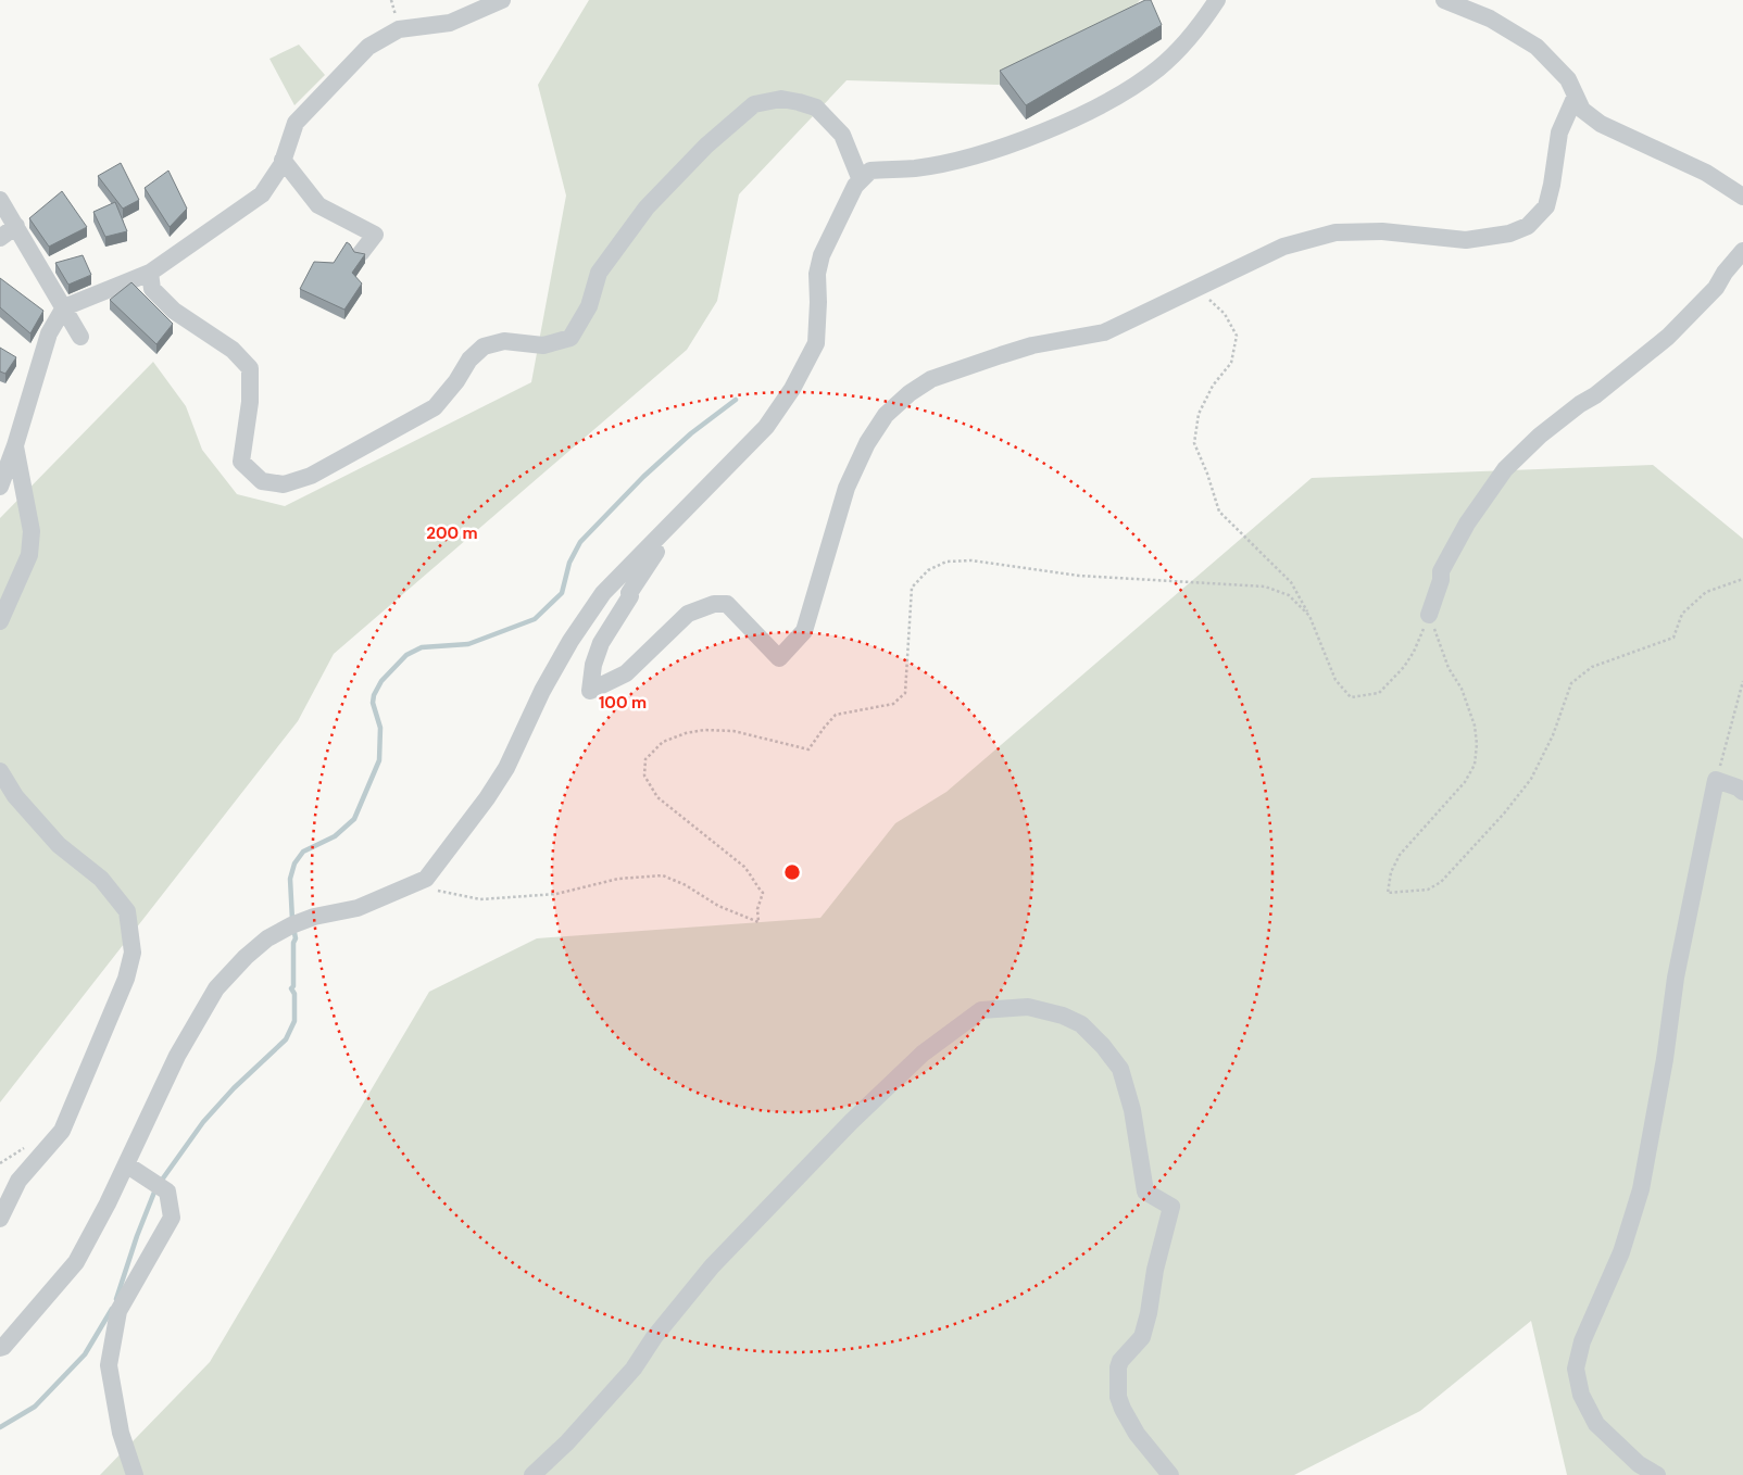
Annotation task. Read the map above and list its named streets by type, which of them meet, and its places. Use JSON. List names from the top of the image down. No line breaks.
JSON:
{"rings":["200 m","100 m"]}
